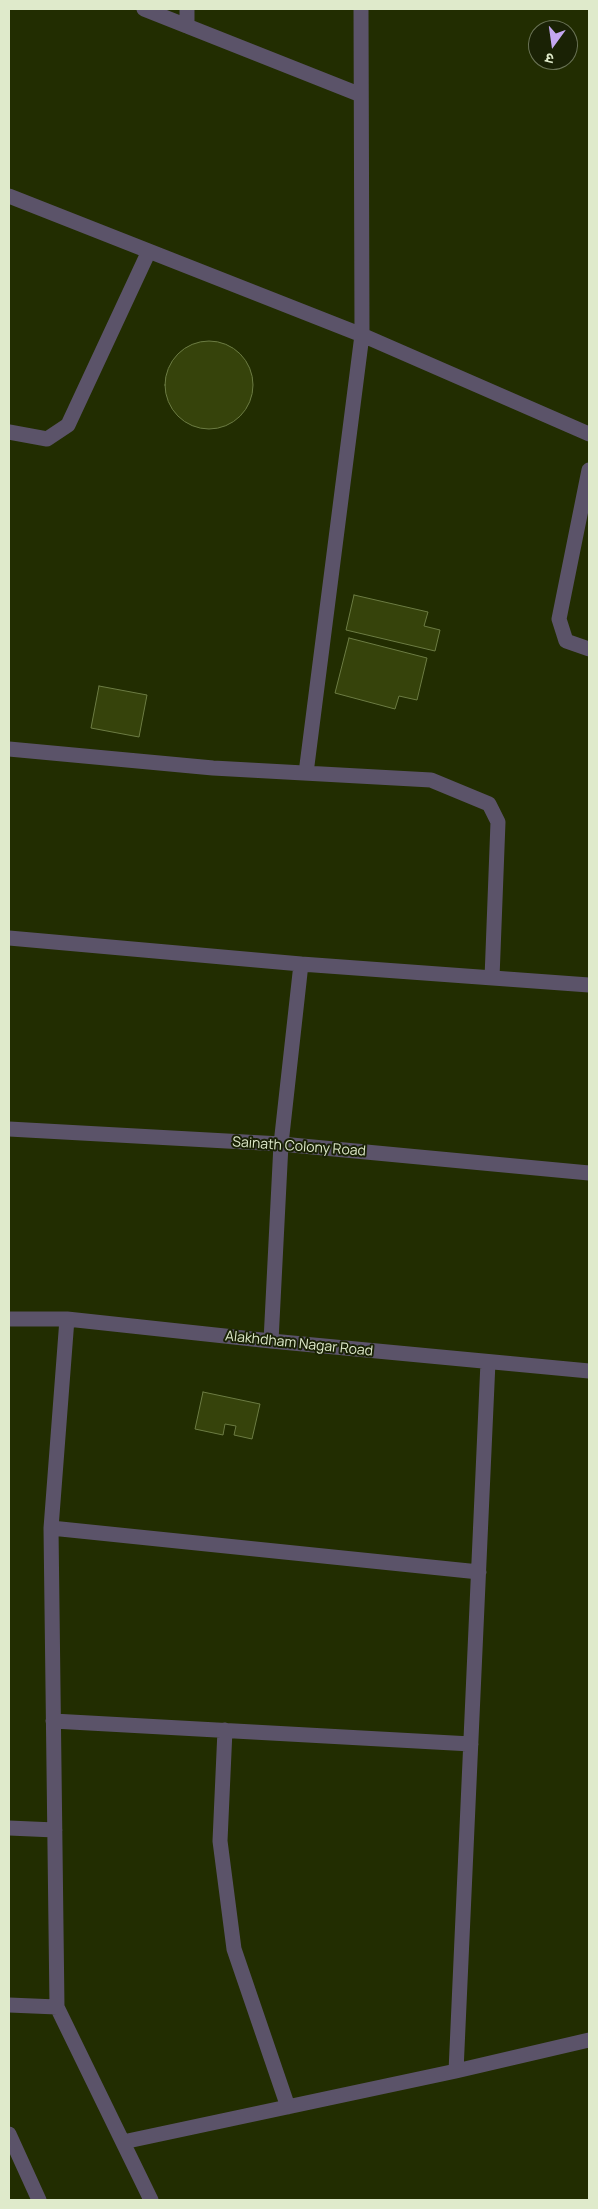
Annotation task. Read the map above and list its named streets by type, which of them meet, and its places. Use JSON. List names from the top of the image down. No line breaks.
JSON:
{"streets":{"street":["Sainath Colony Road","Alakhdham Nagar Road"]},"north":"bottom"}
